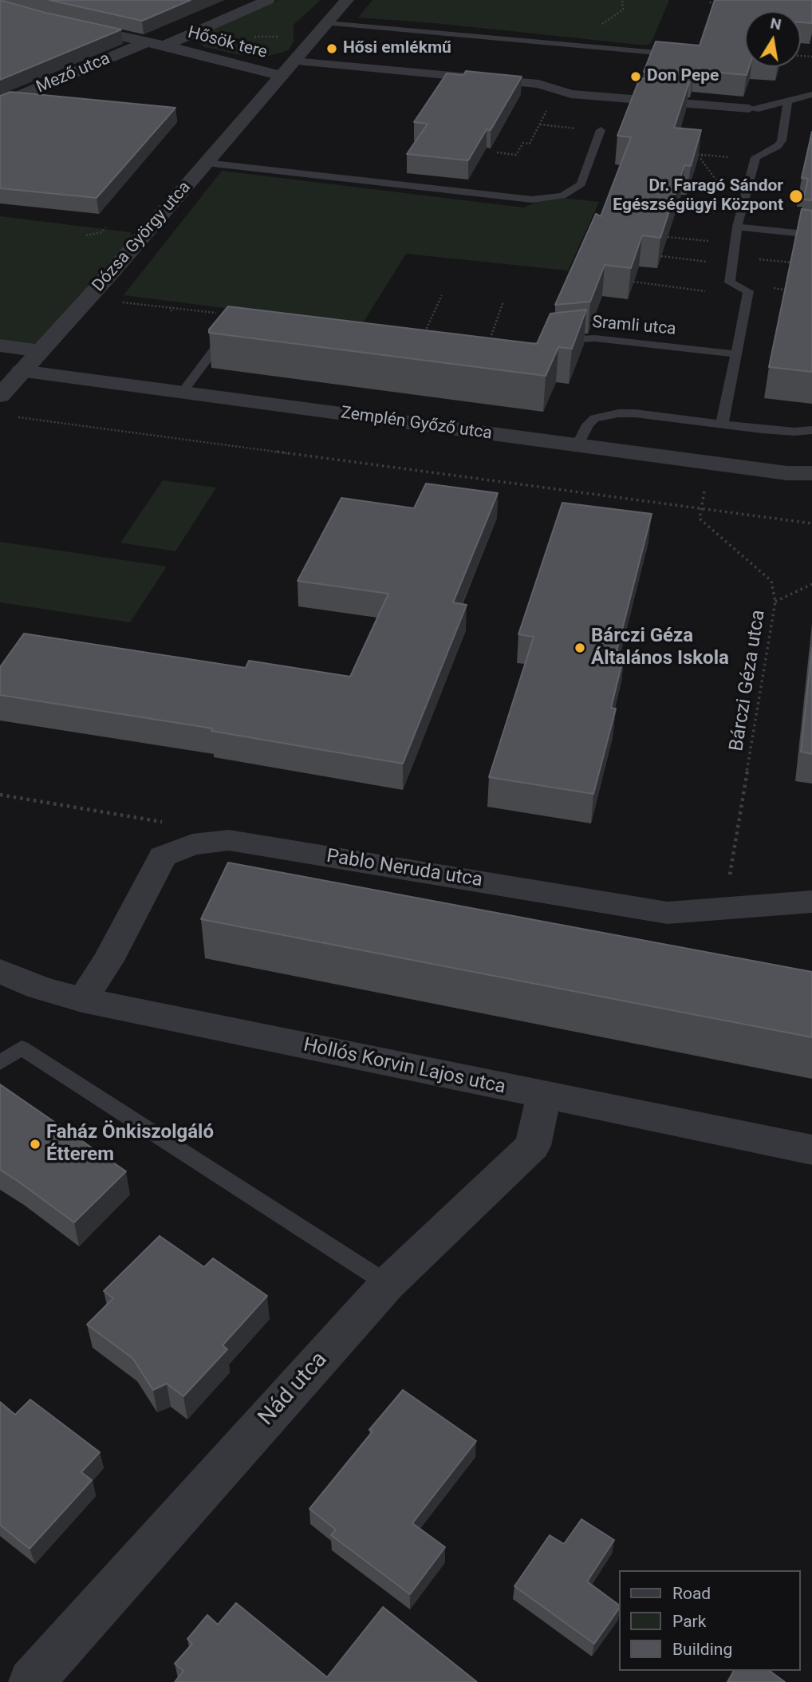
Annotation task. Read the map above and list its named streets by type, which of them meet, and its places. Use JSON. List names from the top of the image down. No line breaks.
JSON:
{"streets":{"street":["Hősök tere","Mező utca","Dózsa György utca","Zemplén Győző utca","Pablo Neruda utca","Hollós Korvin Lajos utca","Nád utca"],"lane":["Sramli utca"],"path":["Bárczi Géza utca"]},"crossings":[["Hősök tere","Mező utca"],["Hősök tere","Dózsa György utca"],["Dózsa György utca","Zemplén Győző utca"],["Bárczi Géza utca","Pablo Neruda utca"],["Pablo Neruda utca","Hollós Korvin Lajos utca"],["Hollós Korvin Lajos utca","Nád utca"]],"places":["Hősi emlékmű","Don Pepe","Dr. Faragó Sándor Egészségügyi Központ","Bárczi Géza Általános Iskola","Faház Önkiszolgáló Étterem"],"legend":["Road","Park","Building"],"north":"top"}
